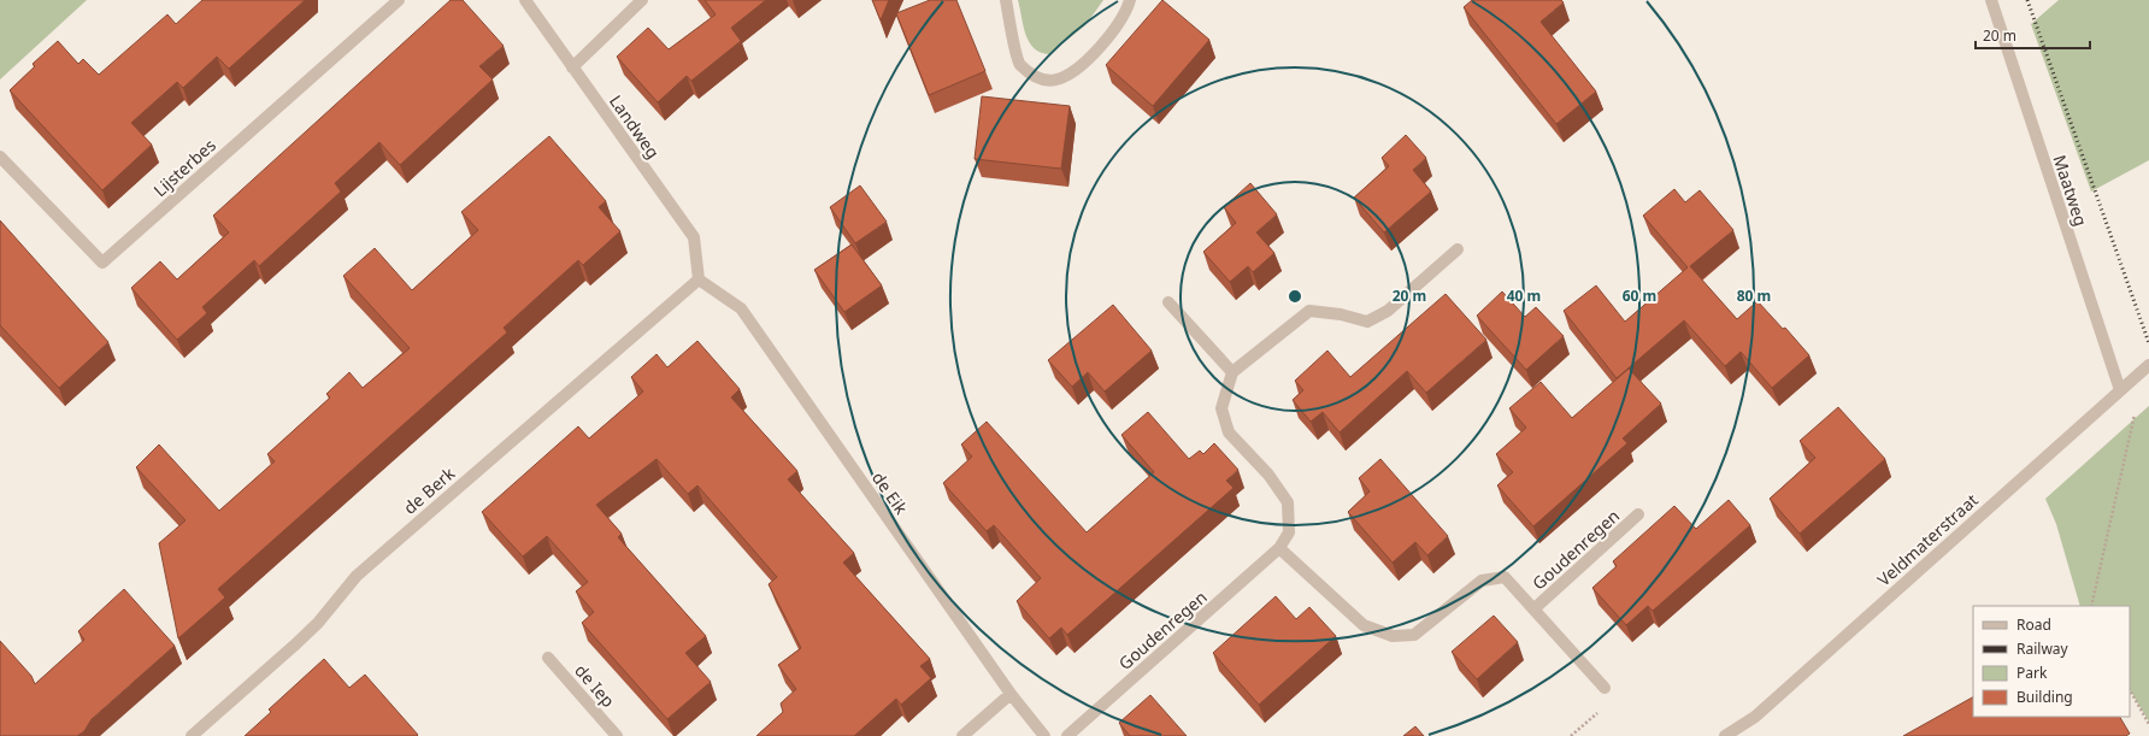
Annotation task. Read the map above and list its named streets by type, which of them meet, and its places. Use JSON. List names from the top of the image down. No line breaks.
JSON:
{"streets":{"street":["Landweg","Lijsterbes","Maatweg","de Berk","de Eik","Veldmaterstraat","Goudenregen","de Iep"]},"crossings":[["Landweg","de Berk"],["Landweg","de Eik"],["Maatweg","Veldmaterstraat"],["de Berk","de Eik"]],"legend":["Road","Railway","Park","Building"],"scale_bar":"20 m","rings":["20 m","40 m","60 m","80 m"]}
